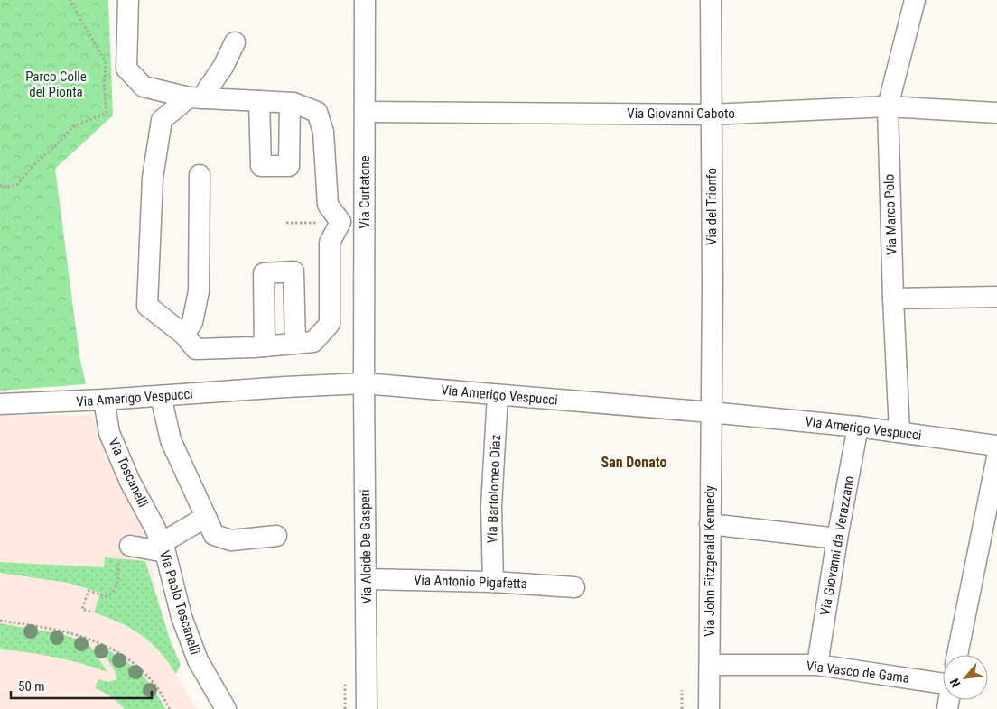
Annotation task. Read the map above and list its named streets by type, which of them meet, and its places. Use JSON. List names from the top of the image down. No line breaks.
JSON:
{"streets":{"street":["Via Giovanni Caboto","Via Curtatone","Via del Trionfo","Via Marco Polo","Via Amerigo Vespucci","Via Toscanelli","Via Bartolomeo Diaz","Via Giovanni da Verazzano","Via Alcide De Gasperi","Via John Fitzgerald Kennedy","Via Antonio Pigafetta","Via Paolo Toscanelli","Via Vasco de Gama"]},"crossings":[["Via Giovanni Caboto","Via Curtatone"],["Via Giovanni Caboto","Via del Trionfo"],["Via Giovanni Caboto","Via Marco Polo"],["Via Curtatone","Via Amerigo Vespucci"],["Via Curtatone","Via Alcide De Gasperi"],["Via del Trionfo","Via Amerigo Vespucci"],["Via del Trionfo","Via John Fitzgerald Kennedy"],["Via Marco Polo","Via Amerigo Vespucci"],["Via Amerigo Vespucci","Via Toscanelli"],["Via Amerigo Vespucci","Via Bartolomeo Diaz"],["Via Amerigo Vespucci","Via Giovanni da Verazzano"],["Via Amerigo Vespucci","Via Alcide De Gasperi"],["Via Amerigo Vespucci","Via John Fitzgerald Kennedy"],["Via Toscanelli","Via Paolo Toscanelli"],["Via Bartolomeo Diaz","Via Antonio Pigafetta"],["Via Giovanni da Verazzano","Via Vasco de Gama"],["Via Alcide De Gasperi","Via Antonio Pigafetta"],["Via John Fitzgerald Kennedy","Via Vasco de Gama"]],"districts":["San Donato"],"parks":["Parco Colle del Pionta"],"scale_bar":"50 m","north":"bottom left"}
